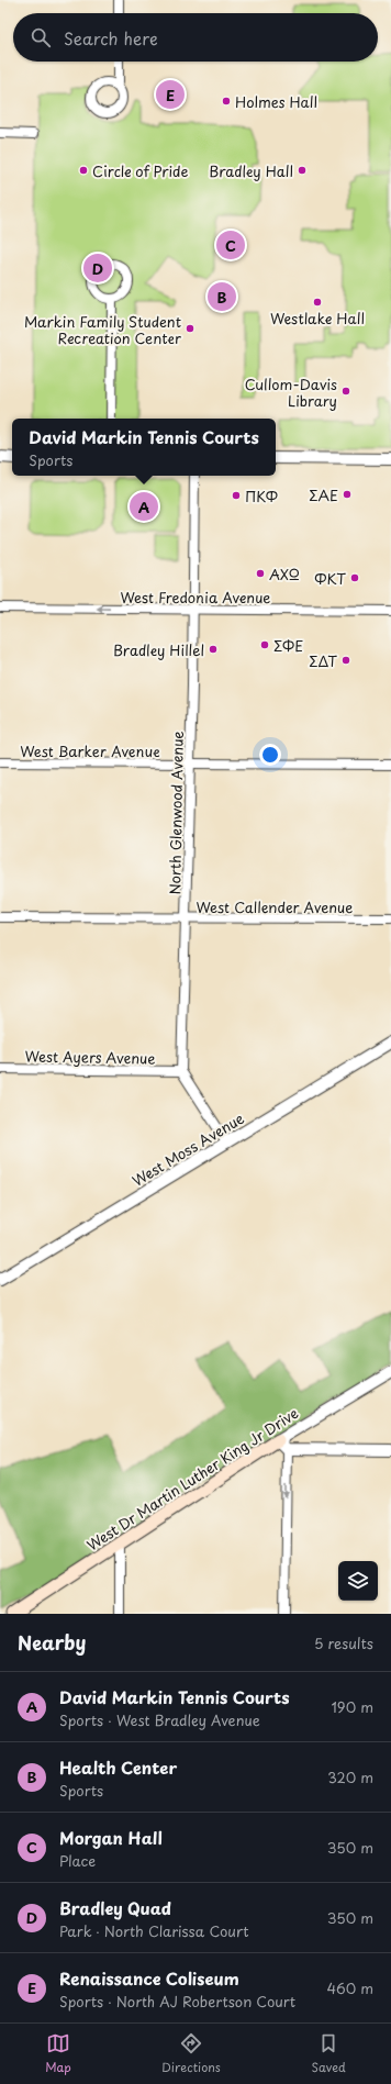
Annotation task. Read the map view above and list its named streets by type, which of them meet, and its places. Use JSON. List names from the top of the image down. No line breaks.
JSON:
{"streets":{"main road":["West Dr Martin Luther King Jr Drive"],"street":["West Fredonia Avenue","West Barker Avenue","North Glenwood Avenue","West Callender Avenue","West Ayers Avenue","West Moss Avenue"]},"crossings":[["West Fredonia Avenue","North Glenwood Avenue"],["West Barker Avenue","North Glenwood Avenue"],["North Glenwood Avenue","West Callender Avenue"],["North Glenwood Avenue","West Ayers Avenue"]],"one_way":["West Fredonia Avenue"],"places":["Holmes Hall","Circle of Pride","Bradley Hall","Westlake Hall","Markin Family Student Recreation Center","Cullom-Davis Library","ΣΑΕ","ΠΚΦ","ΑΧΩ","ΦΚΤ","ΣΦΕ","Bradley Hillel","ΣΔΤ"],"page":{"search":"Search here","pins":["E","C","D","B","A"],"popup":["David Markin Tennis Courts","Sports"],"heading":["Nearby","5 results"],"list":[{"mark":"A","name":"David Markin Tennis Courts","note":"Sports · West Bradley Avenue","value":"190 m"},{"mark":"B","name":"Health Center","note":"Sports","value":"320 m"},{"mark":"C","name":"Morgan Hall","note":"Place","value":"350 m"},{"mark":"D","name":"Bradley Quad","note":"Park · North Clarissa Court","value":"350 m"},{"mark":"E","name":"Renaissance Coliseum","note":"Sports · North AJ Robertson Court","value":"460 m"}],"nav":["Map","Directions","Saved"]}}
